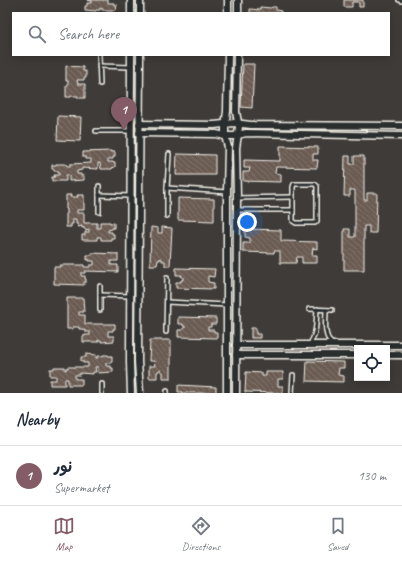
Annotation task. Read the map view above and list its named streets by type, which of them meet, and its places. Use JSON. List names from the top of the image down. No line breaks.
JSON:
{"page":{"search":"Search here","pins":"1","heading":"Nearby","list":[{"mark":"1","name":"نور","note":"Supermarket","value":"130 m"}],"nav":["Map","Directions","Saved"]}}
